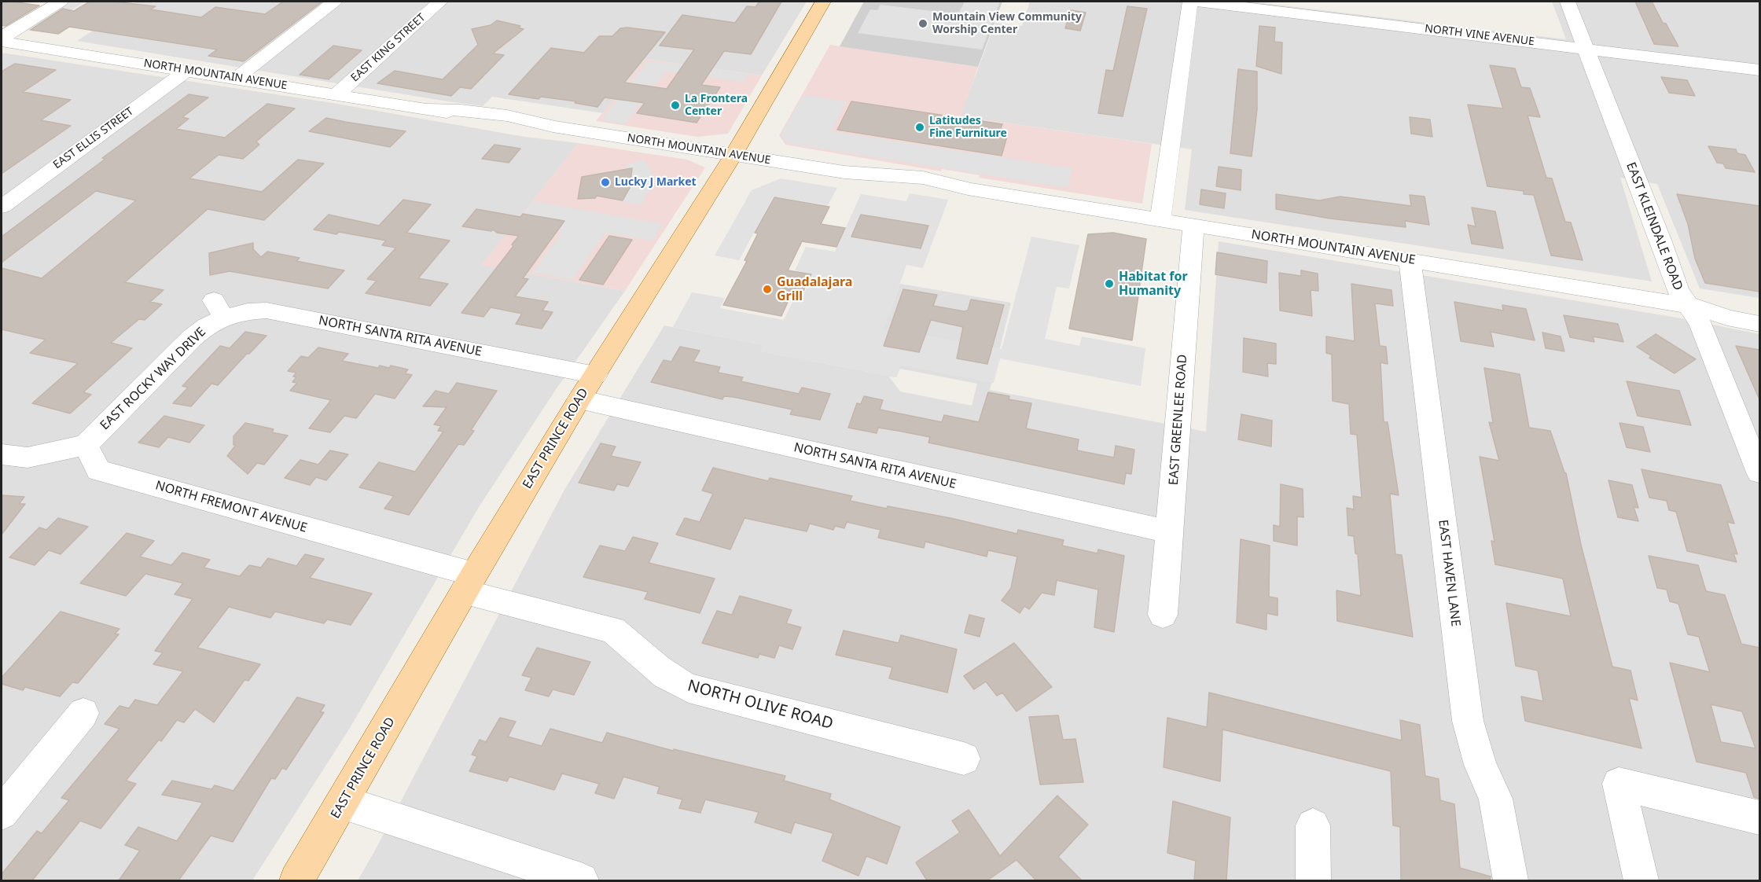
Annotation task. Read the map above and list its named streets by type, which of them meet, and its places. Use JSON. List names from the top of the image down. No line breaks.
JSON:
{"streets":{"main road":["EAST PRINCE ROAD"],"street":["NORTH VINE AVENUE","EAST KING STREET","NORTH MOUNTAIN AVENUE","EAST ELLIS STREET","EAST KLEINDALE ROAD","NORTH SANTA RITA AVENUE","EAST ROCKY WAY DRIVE","EAST GREENLEE ROAD","NORTH FREMONT AVENUE","EAST HAVEN LANE","NORTH OLIVE ROAD"]},"crossings":[["NORTH VINE AVENUE","EAST KLEINDALE ROAD"],["EAST KING STREET","NORTH MOUNTAIN AVENUE"],["NORTH MOUNTAIN AVENUE","EAST ELLIS STREET"],["NORTH MOUNTAIN AVENUE","EAST KLEINDALE ROAD"],["NORTH MOUNTAIN AVENUE","EAST GREENLEE ROAD"],["NORTH MOUNTAIN AVENUE","EAST PRINCE ROAD"],["NORTH MOUNTAIN AVENUE","EAST HAVEN LANE"],["NORTH SANTA RITA AVENUE","EAST ROCKY WAY DRIVE"],["NORTH SANTA RITA AVENUE","EAST GREENLEE ROAD"],["NORTH SANTA RITA AVENUE","EAST PRINCE ROAD"],["EAST ROCKY WAY DRIVE","NORTH FREMONT AVENUE"],["EAST PRINCE ROAD","NORTH FREMONT AVENUE"],["EAST PRINCE ROAD","NORTH OLIVE ROAD"],["NORTH FREMONT AVENUE","NORTH OLIVE ROAD"]],"places":["Mountain View Community Worship Center","La Frontera Center","Latitudes Fine Furniture","Lucky J Market","Habitat for Humanity","Guadalajara Grill"]}
